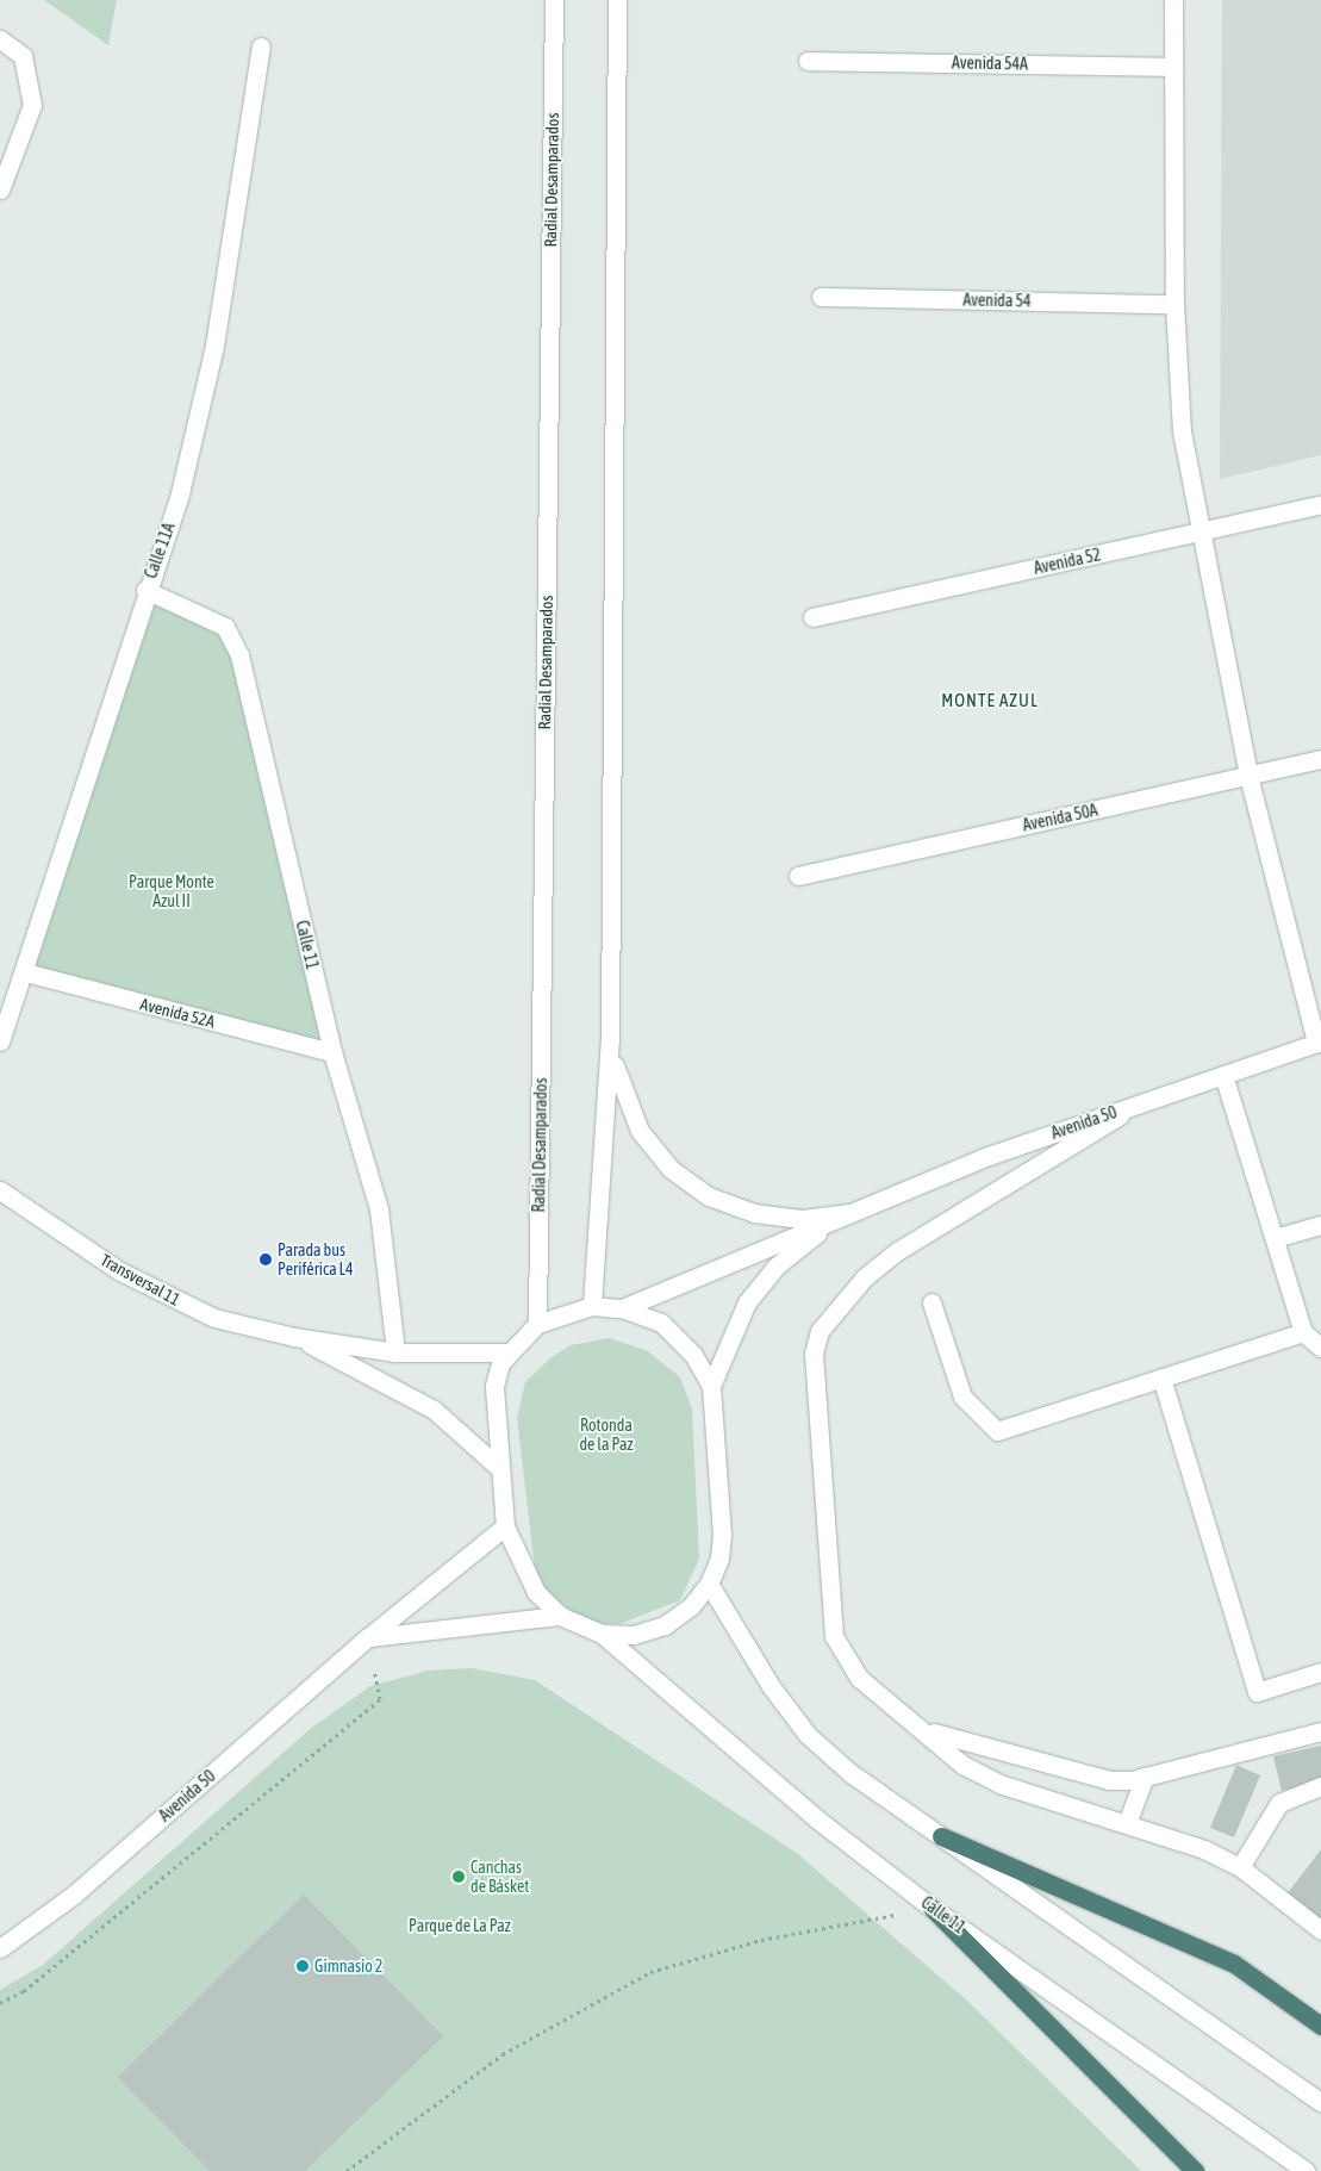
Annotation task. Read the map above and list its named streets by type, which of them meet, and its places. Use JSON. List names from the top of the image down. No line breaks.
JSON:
{"streets":{"street":["Avenida 54A","Radial Desamparados","Avenida 54","Calle 11A","Avenida 52","Avenida 50A","Calle 11","Avenida 52A","Avenida 50","Transversal 11"]},"crossings":[["Calle 11A","Calle 11"],["Calle 11A","Avenida 52A"],["Calle 11","Avenida 52A"],["Calle 11","Transversal 11"]],"districts":["MONTE AZUL"],"parks":["Parque Monte Azul II","Rotonda de la Paz","Parque de La Paz"],"places":["Parada bus Periférica L4","Canchas de Básket","Gimnasio 2"]}
